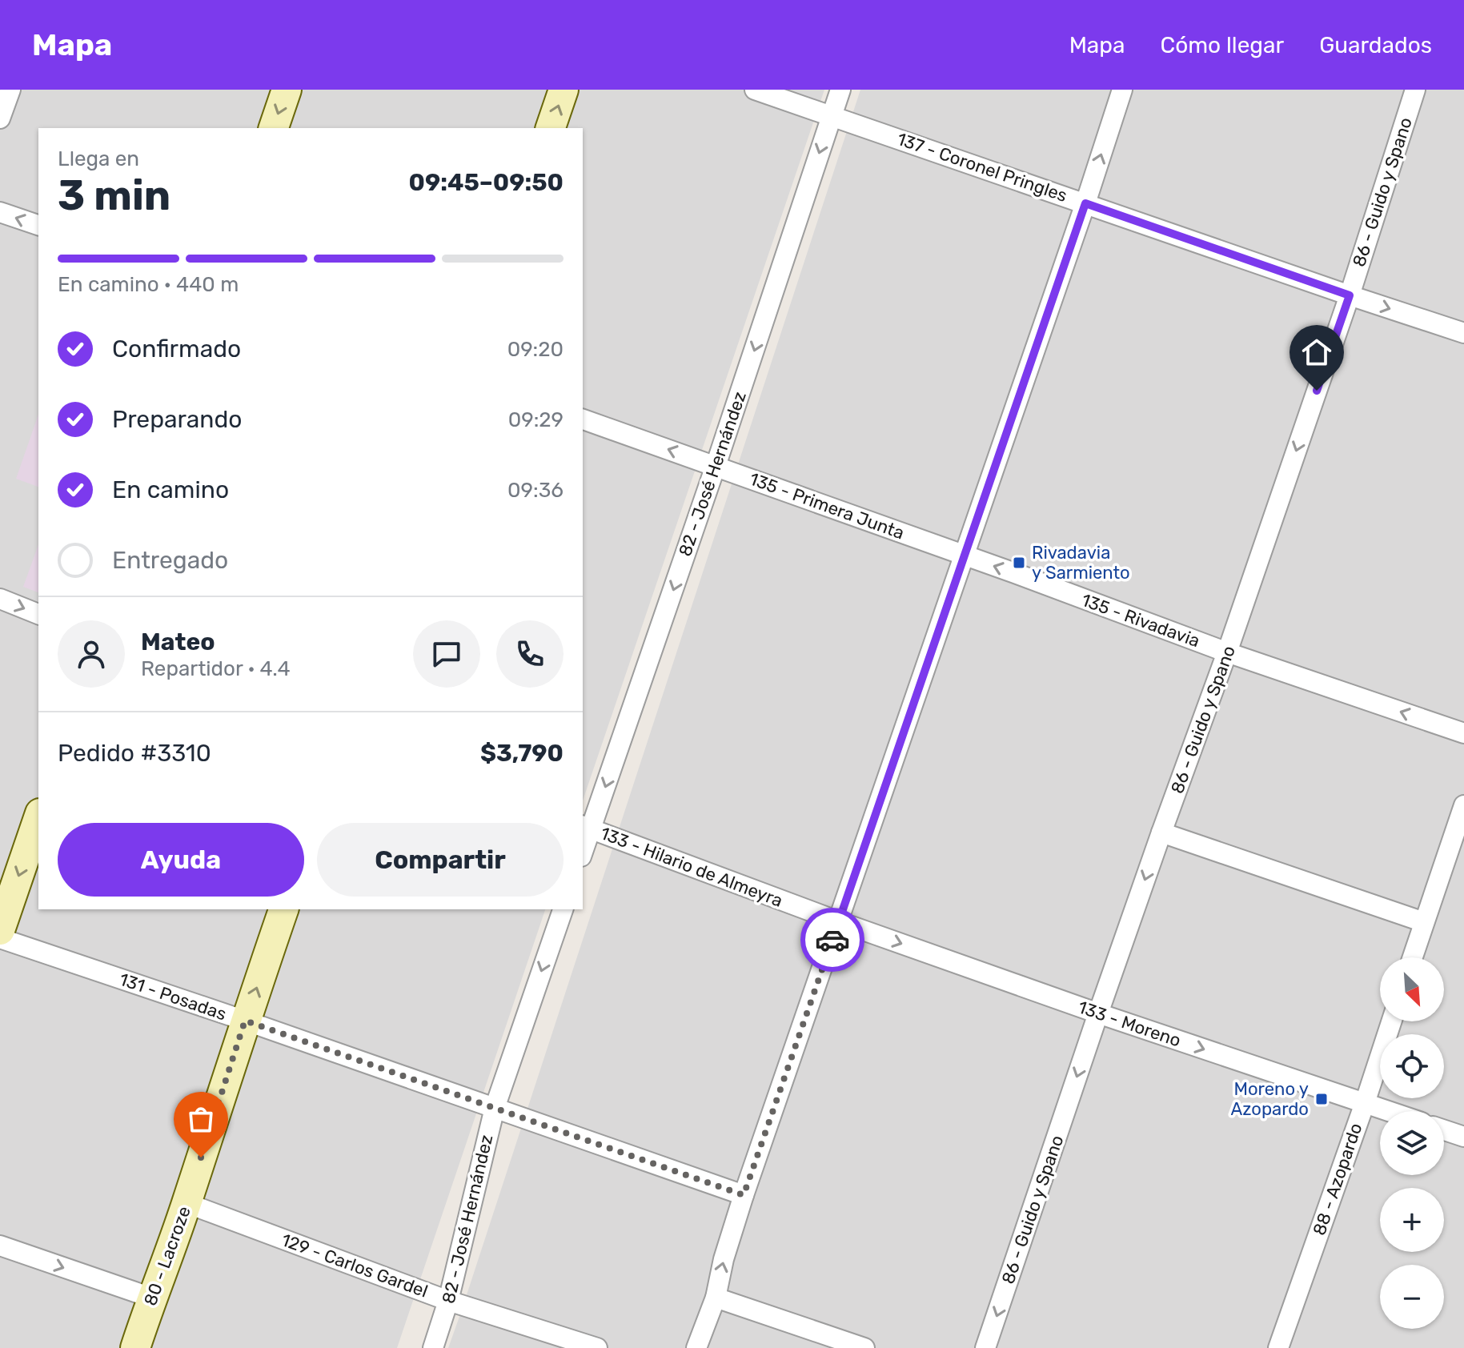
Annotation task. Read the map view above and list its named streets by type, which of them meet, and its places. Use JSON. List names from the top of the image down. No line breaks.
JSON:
{"streets":{"street":["137 - Coronel Pringles","86 - Guido y Spano","82 - José Hernández","135 - Primera Junta","135 - Rivadavia","133 - Hilario de Almeyra","131 - Posadas","133 - Moreno","88 - Azopardo","80 - Lacroze","129 - Carlos Gardel"]},"crossings":[["137 - Coronel Pringles","86 - Guido y Spano"],["137 - Coronel Pringles","82 - José Hernández"],["86 - Guido y Spano","135 - Rivadavia"],["86 - Guido y Spano","133 - Moreno"],["82 - José Hernández","135 - Primera Junta"],["82 - José Hernández","133 - Hilario de Almeyra"],["82 - José Hernández","131 - Posadas"],["82 - José Hernández","129 - Carlos Gardel"],["135 - Primera Junta","135 - Rivadavia"],["133 - Hilario de Almeyra","133 - Moreno"],["131 - Posadas","80 - Lacroze"],["133 - Moreno","88 - Azopardo"],["80 - Lacroze","129 - Carlos Gardel"]],"one_way":["86 - Guido y Spano","82 - José Hernández","135 - Rivadavia","133 - Moreno"],"places":{"transit":["Rivadavia y Sarmiento","Moreno y Azopardo"]},"north":"bottom right","page":{"header":"Mapa","nav":["Mapa","Cómo llegar","Guardados"],"heading":["3 min","Llega en","09:45–09:50"],"panel":["Mateo","Repartidor · 4.4","Pedido #3310","$3,790"],"bar":"En camino · 440 m","list":[["Confirmado","09:20"],["Preparando","09:29"],["En camino","09:36"],"Entregado"],"buttons":["Ayuda","Compartir"],"map_buttons":["+","−"]}}
